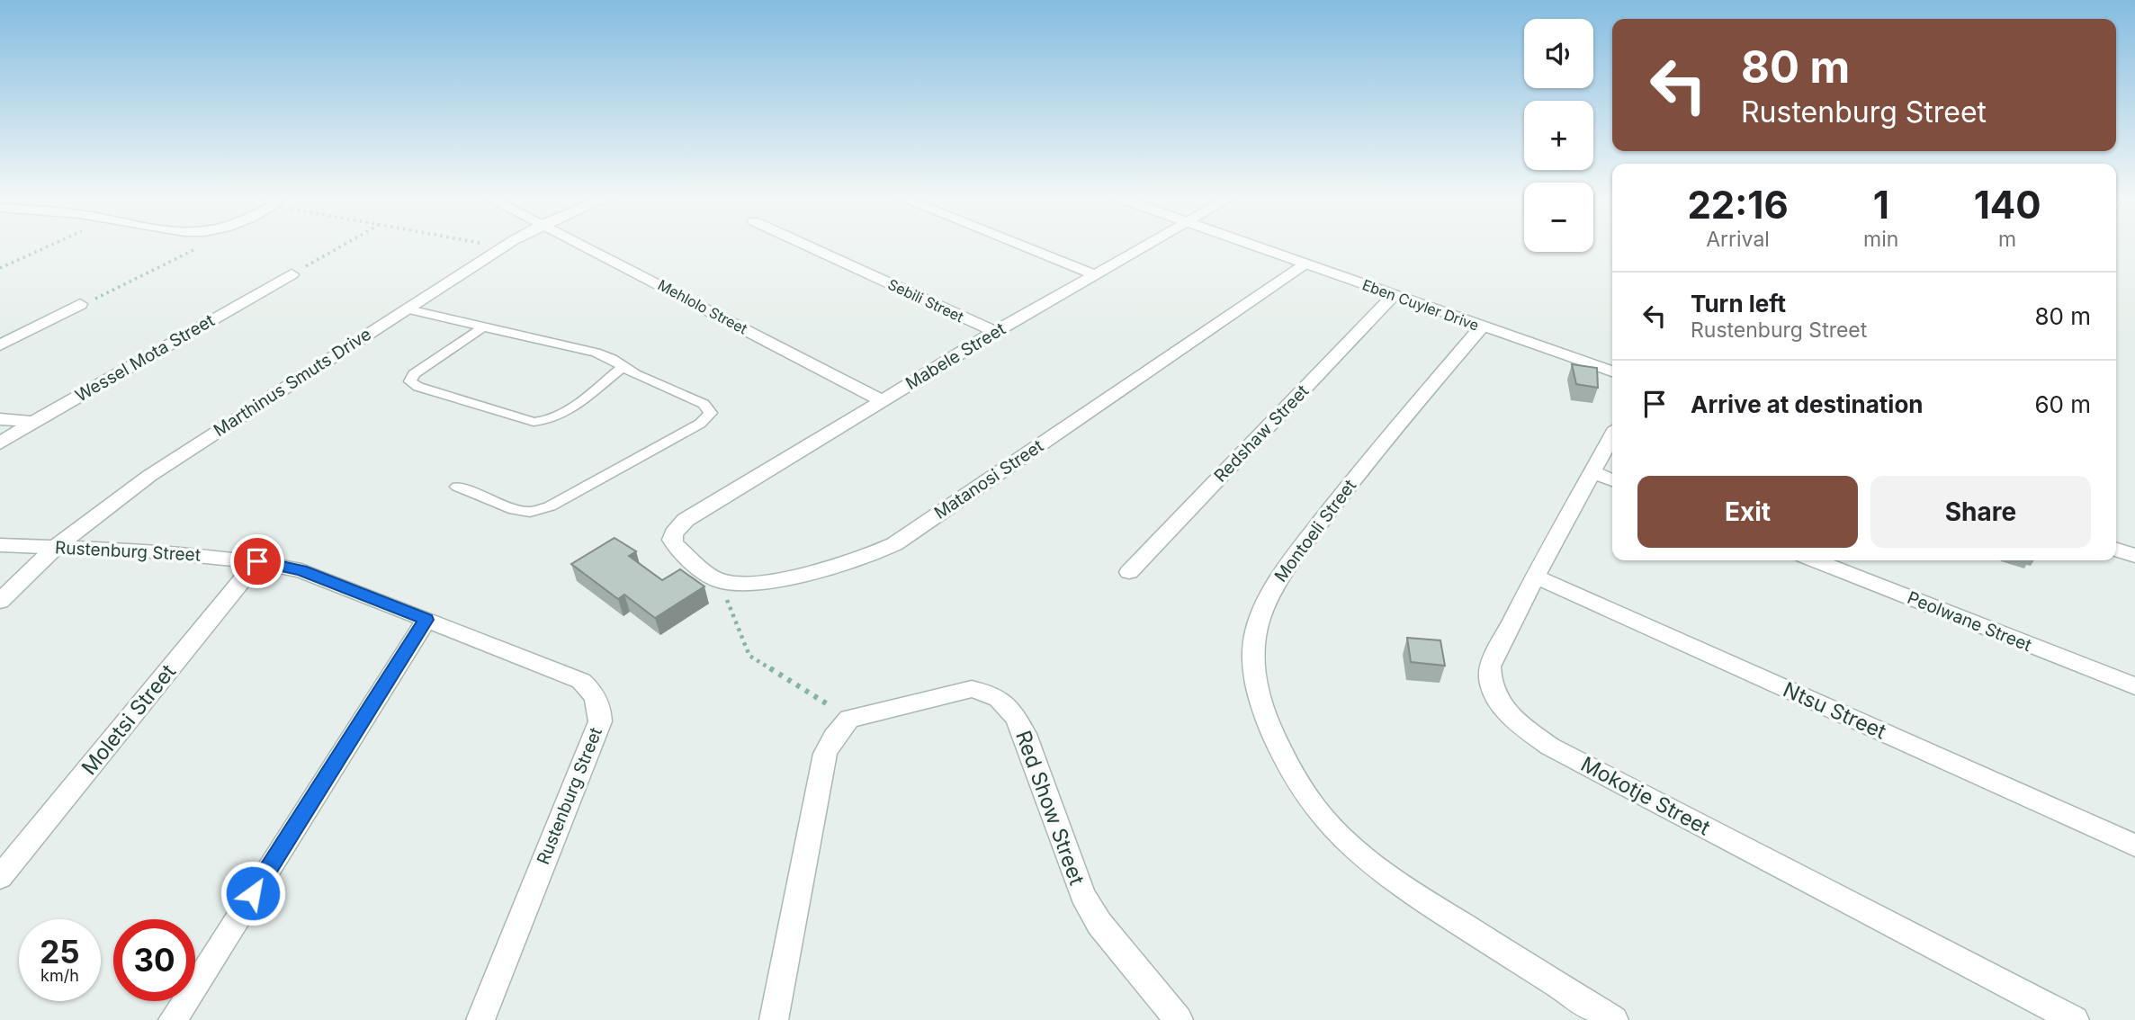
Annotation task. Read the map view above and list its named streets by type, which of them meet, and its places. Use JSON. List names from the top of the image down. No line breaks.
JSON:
{"streets":{"street":["Sebili Street","Eben Cuyler Drive","Mehlolo Street","Mabele Street","Wessel Mota Street","Marthinus Smuts Drive","Redshaw Street","Matanosi Street","Montoeli Street","Rustenburg Street","Peolwane Street","Ntsu Street","Moletsi Street","Mokotje Street","Red Show Street"]},"crossings":[["Sebili Street","Mabele Street"],["Eben Cuyler Drive","Redshaw Street"],["Eben Cuyler Drive","Matanosi Street"],["Eben Cuyler Drive","Montoeli Street"],["Mehlolo Street","Mabele Street"],["Mabele Street","Matanosi Street"],["Marthinus Smuts Drive","Rustenburg Street"],["Rustenburg Street","Moletsi Street"],["Ntsu Street","Mokotje Street"]],"page":{"map_buttons":["+","−"],"turn":["80 m","Rustenburg Street"],"eta":["22:16","Arrival","1","min","140","m"],"list":[{"name":"Turn left","note":"Rustenburg Street","value":"80 m"},{"name":"Arrive at destination","value":"60 m"}],"buttons":["Exit","Share"],"speed":"25 km/h","limit":"30"}}
